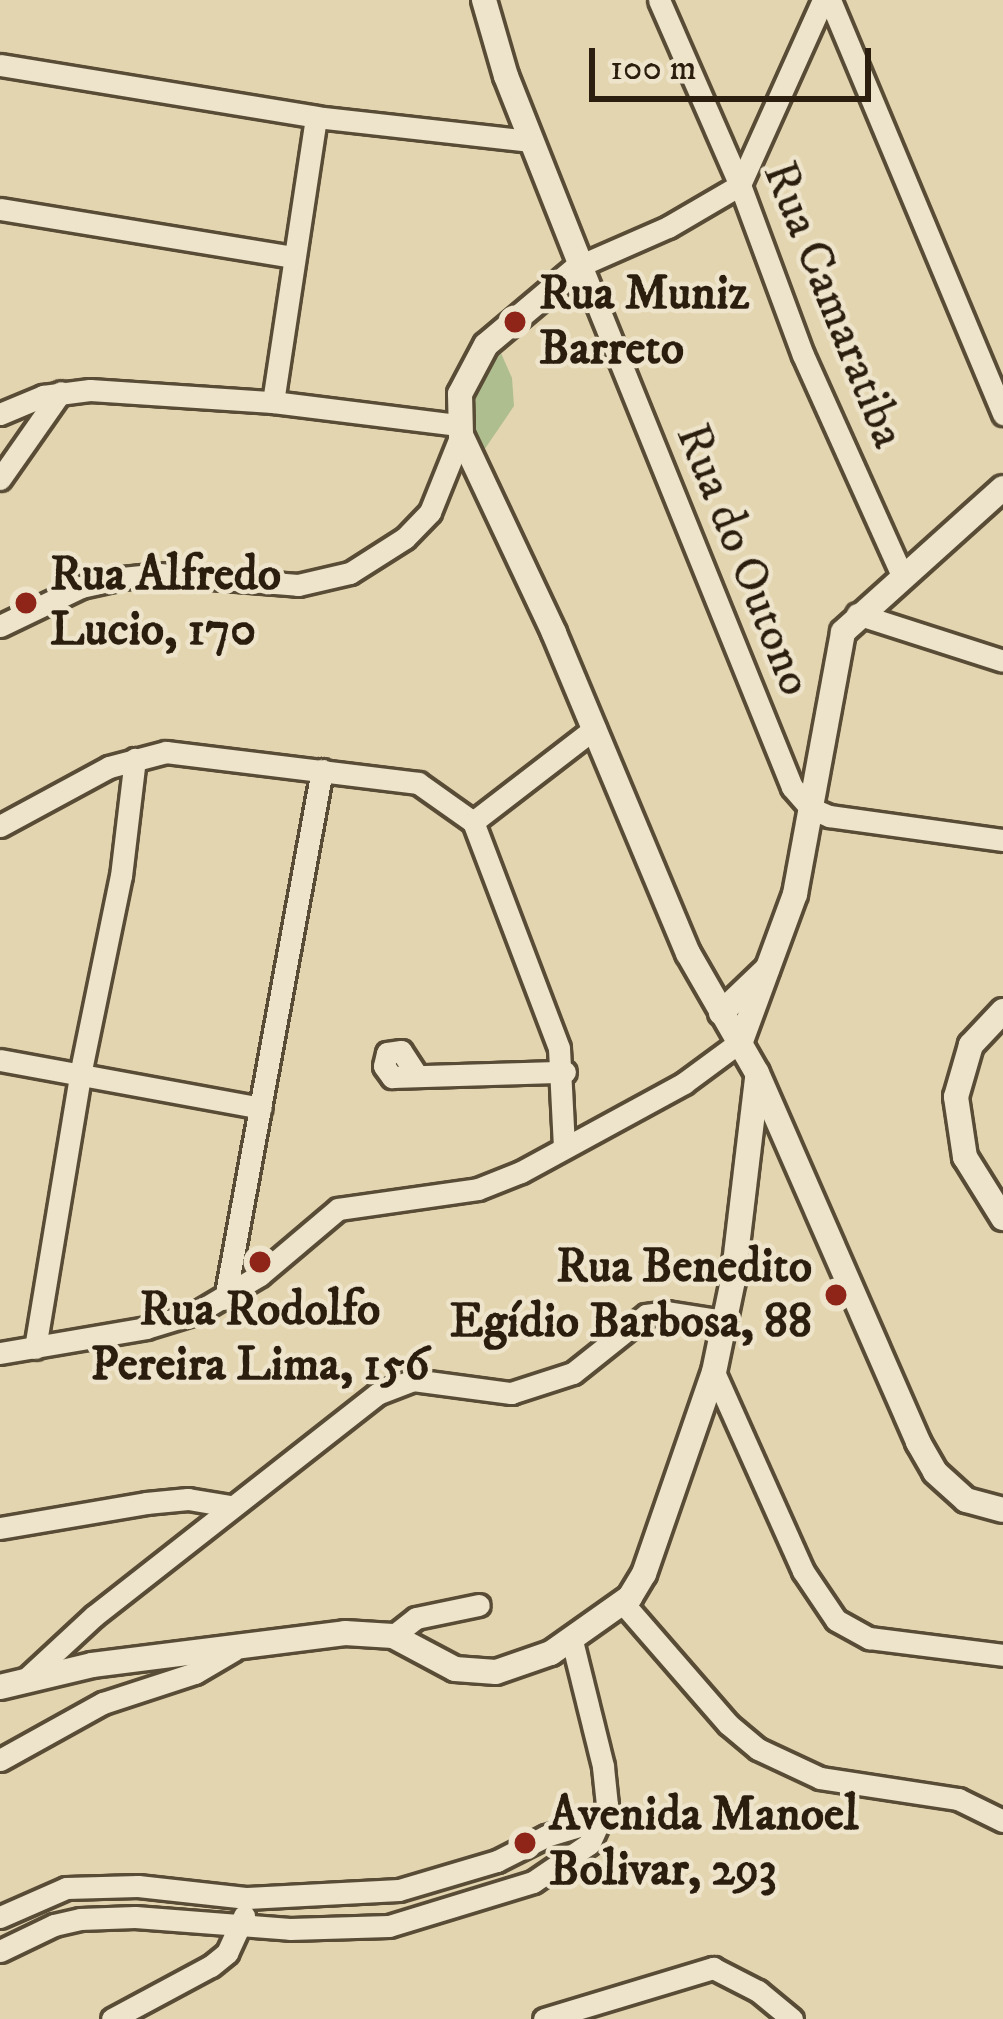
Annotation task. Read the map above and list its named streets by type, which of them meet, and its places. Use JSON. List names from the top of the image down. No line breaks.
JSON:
{"streets":{"street":["Rua Camaratiba","Rua do Outono"]},"places":["Rua Muniz Barreto","Rua Alfredo Lucio, 170","Rua Rodolfo Pereira Lima, 156","Rua Benedito Egídio Barbosa, 88","Avenida Manoel Bolivar, 293"],"scale_bar":"100 m"}
